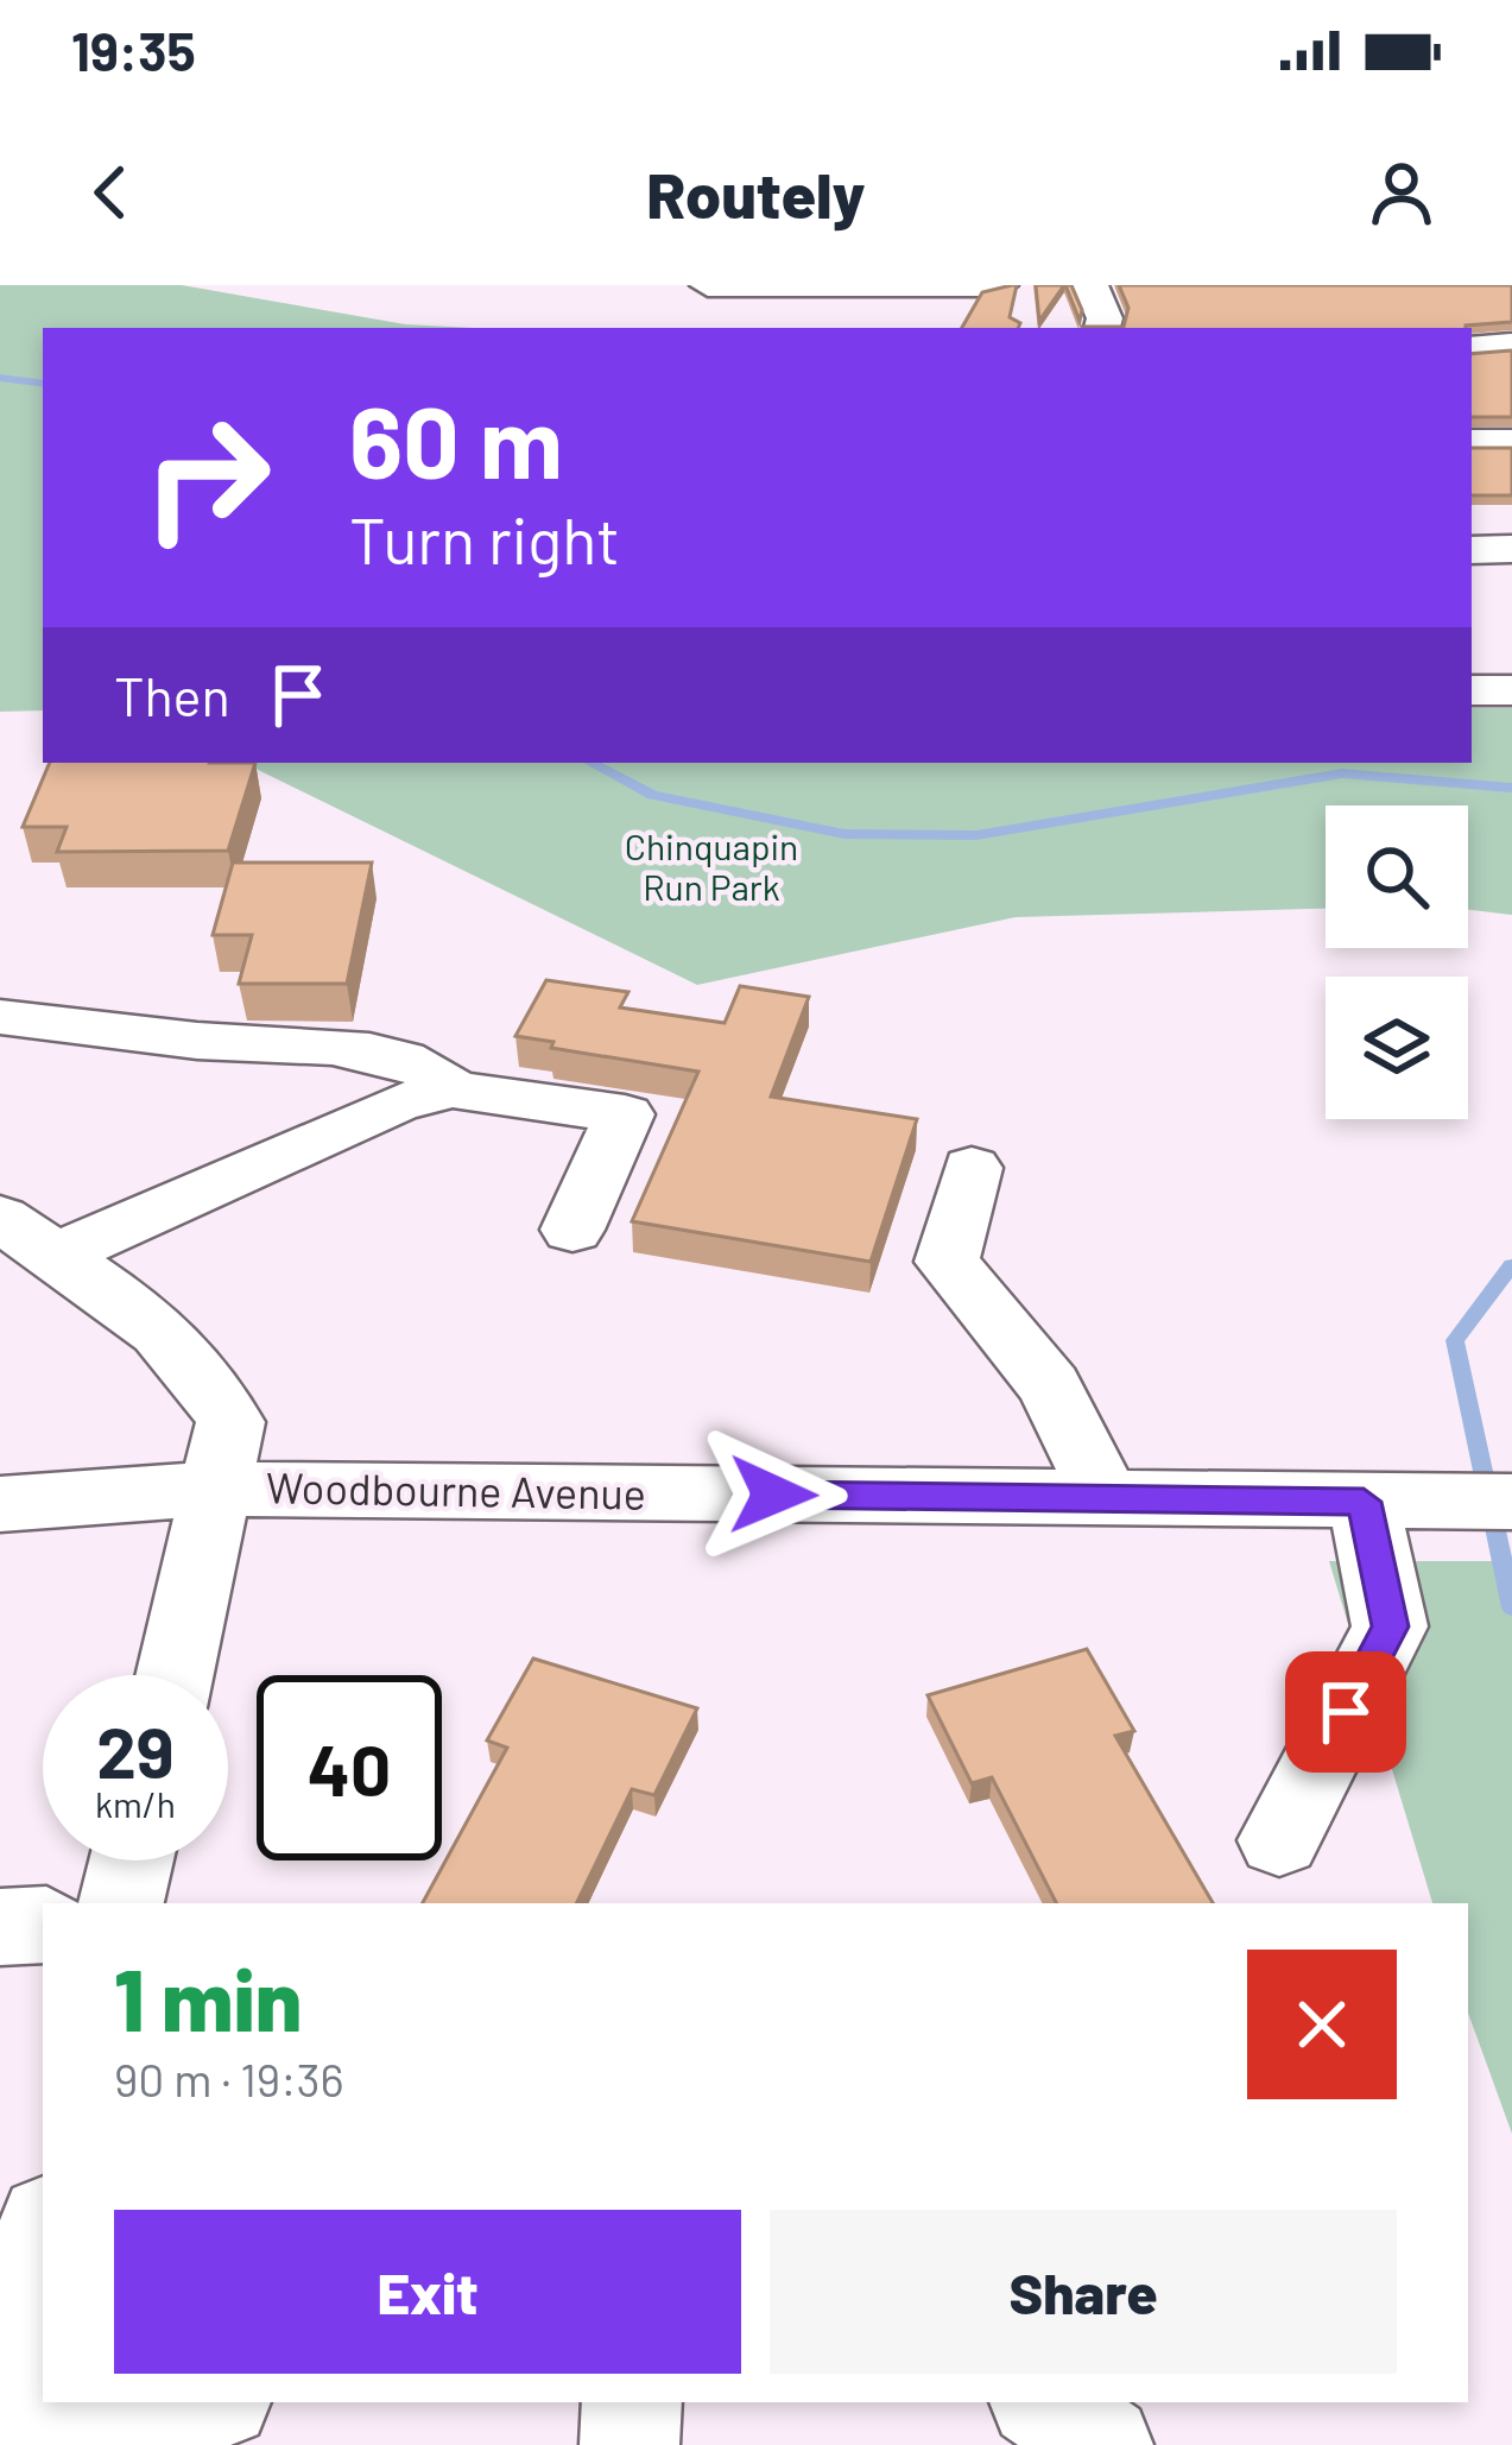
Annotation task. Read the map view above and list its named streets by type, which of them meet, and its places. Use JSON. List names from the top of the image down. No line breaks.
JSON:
{"streets":{"street":["Woodbourne Avenue"]},"parks":["Chinquapin Run Park"],"page":{"status":"19:35","header":"Routely","turn":["60 m","Turn right"],"then":"Then","speed":"29 km/h","limit":"40","heading":["1 min","90 m · 19:36"],"buttons":["Exit","Share"]}}
